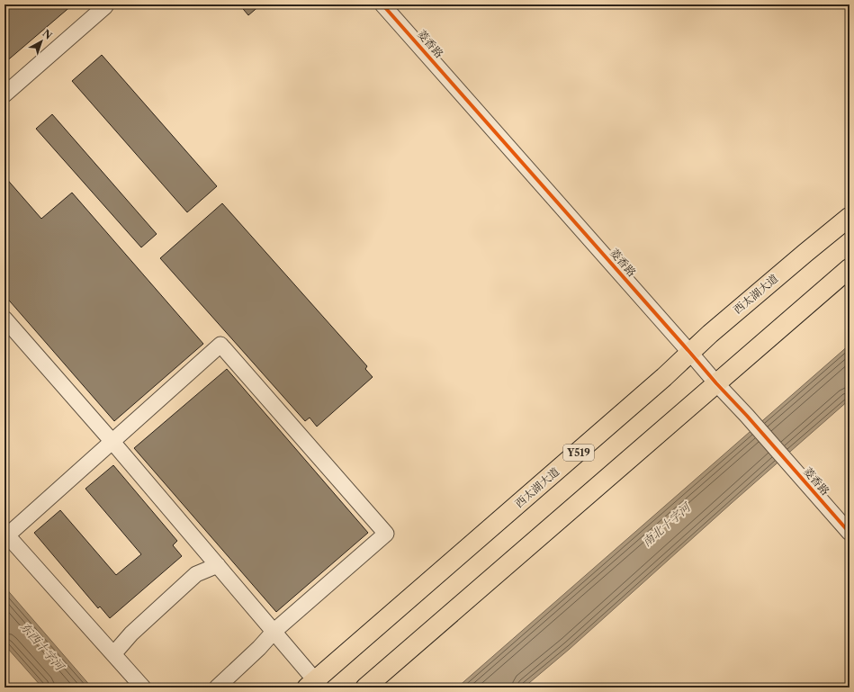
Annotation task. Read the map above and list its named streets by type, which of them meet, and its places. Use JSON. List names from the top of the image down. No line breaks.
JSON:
{"streets":{"main road":["西太湖大道","Y519"],"street":["菱香路"]},"crossings":[["菱香路","西太湖大道"]],"water":["南北十字河","东西十字河"],"north":"top right"}
